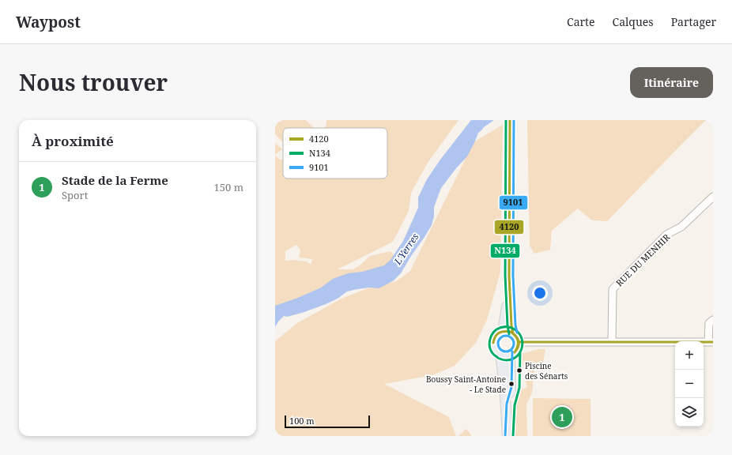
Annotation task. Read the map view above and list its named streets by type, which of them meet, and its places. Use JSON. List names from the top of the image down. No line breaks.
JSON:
{"streets":{"street":["RUE DU MENHIR"]},"water":["L'Yerres"],"places":["Piscine des Sénarts","Boussy Saint-Antoine - Le Stade"],"lines":["transit line 4120","transit line N134","transit line 9101"],"legend":["4120","N134","9101"],"scale_bar":"100 m","page":{"header":"Waypost","nav":["Carte","Calques","Partager"],"title":"Nous trouver","buttons":"Itinéraire","heading":"À proximité","list":[{"mark":"1","name":"Stade de la Ferme","note":"Sport","value":"150 m"}],"map_buttons":["+","−"],"pins":"1","scale":"100 m"}}
